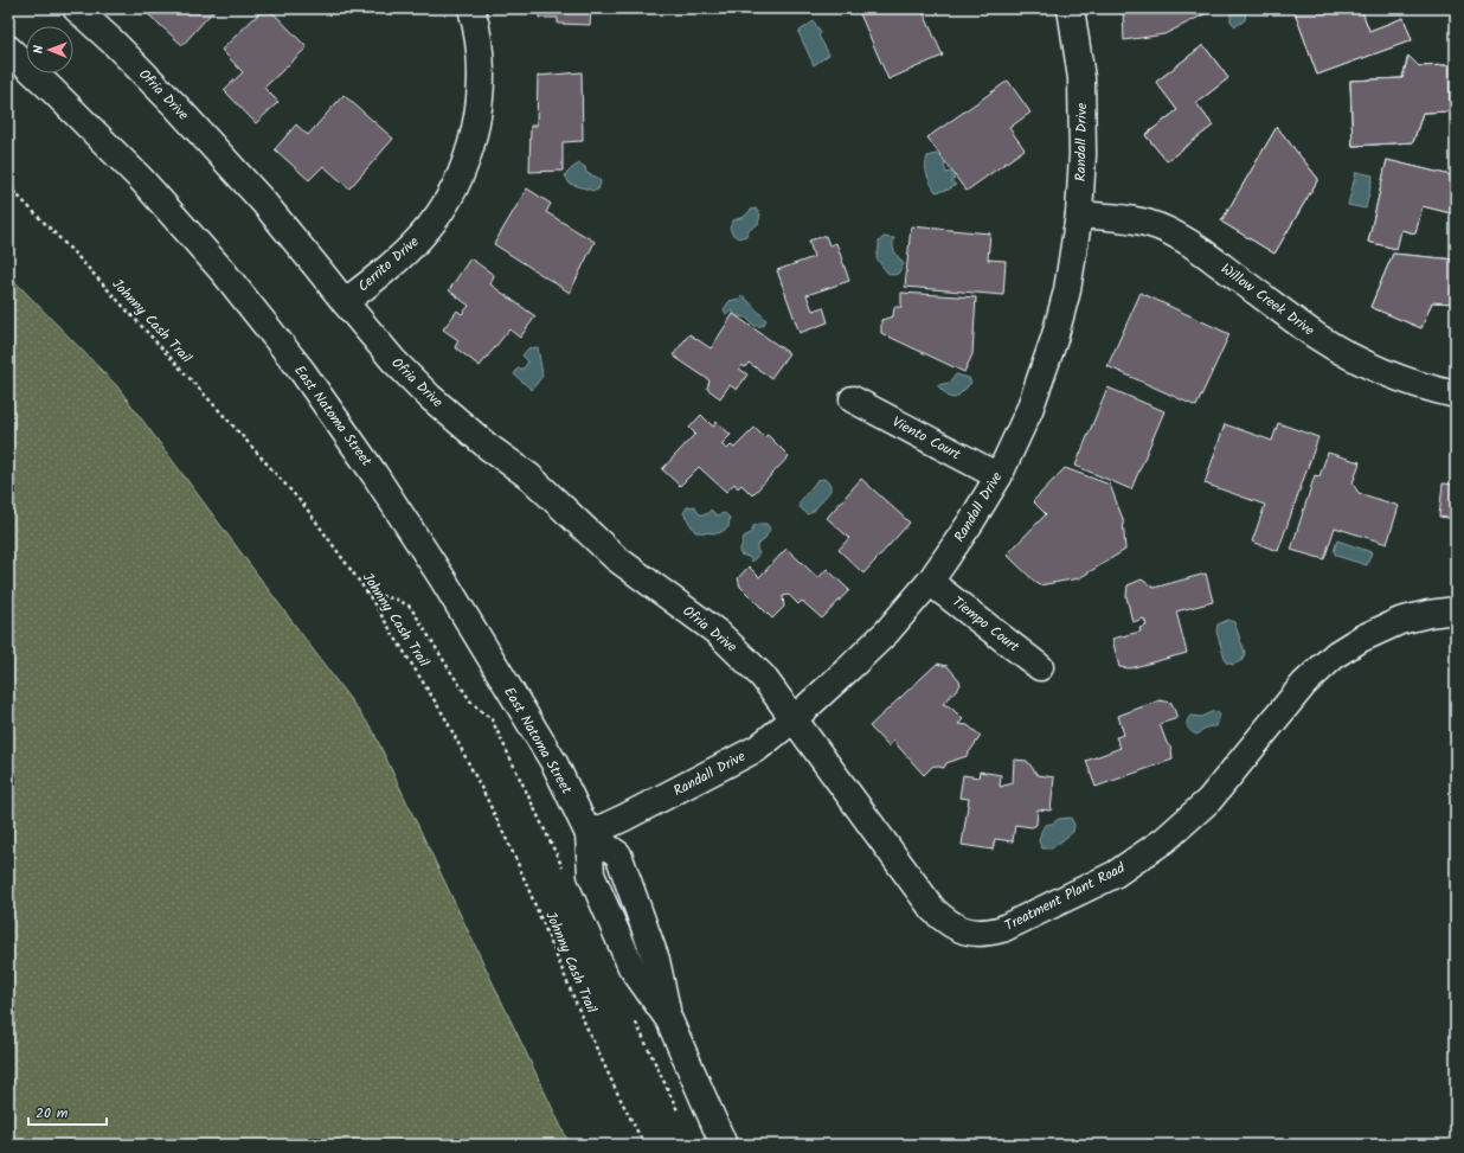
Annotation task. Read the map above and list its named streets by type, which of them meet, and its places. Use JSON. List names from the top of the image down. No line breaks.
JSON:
{"streets":{"street":["Ofria Drive","Randall Drive","Cerrito Drive","Willow Creek Drive","East Natoma Street","Viento Court","Tiempo Court","Treatment Plant Road"],"path":["Johnny Cash Trail"]},"crossings":[["Ofria Drive","Randall Drive"],["Ofria Drive","Cerrito Drive"],["Ofria Drive","Treatment Plant Road"],["Randall Drive","Willow Creek Drive"],["Randall Drive","East Natoma Street"],["Randall Drive","Viento Court"],["Randall Drive","Tiempo Court"],["Randall Drive","Treatment Plant Road"]],"scale_bar":"20 m","north":"left"}
